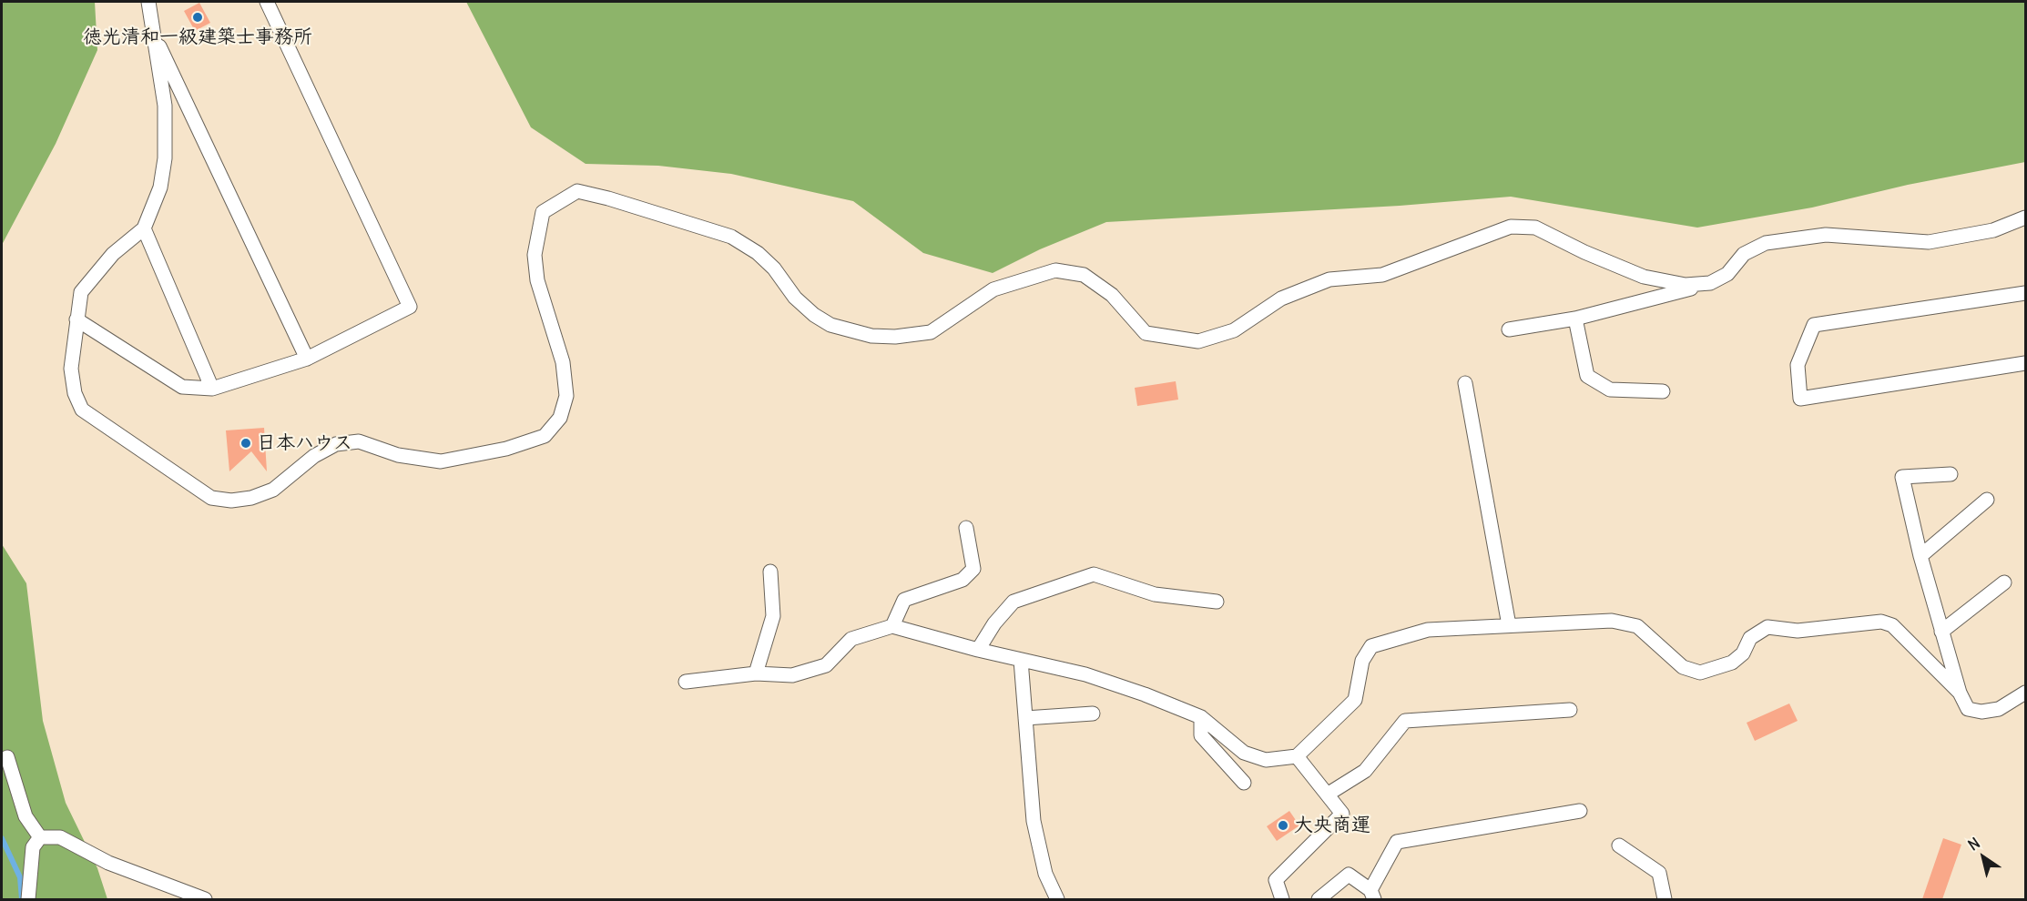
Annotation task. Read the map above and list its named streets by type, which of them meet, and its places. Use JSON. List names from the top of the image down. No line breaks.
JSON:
{"places":["徳光清和一級建築士事務所","日本ハウス","大央商運"],"north":"top left"}
